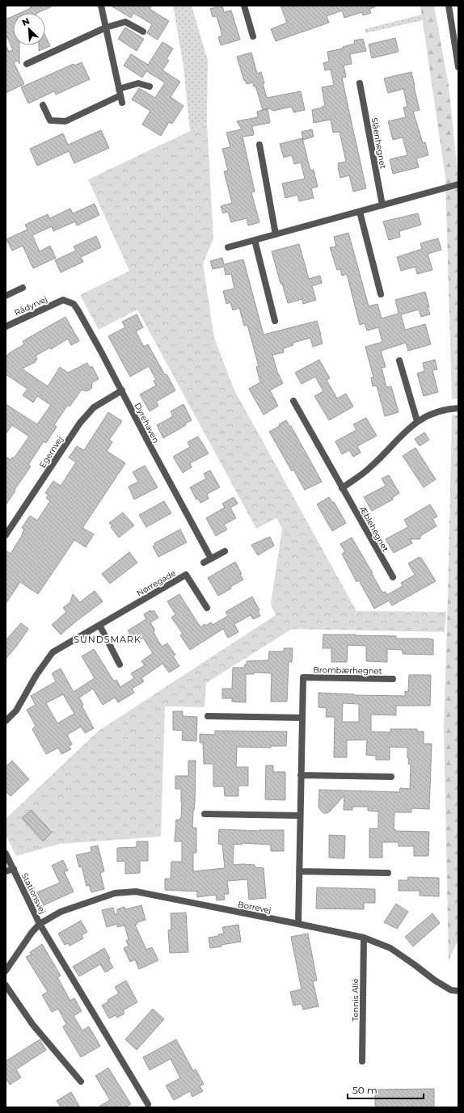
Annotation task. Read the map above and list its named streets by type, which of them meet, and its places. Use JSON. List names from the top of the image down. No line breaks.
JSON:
{"streets":{"street":["Slåenhegnet","Rådyrvej","Dyrehaven","Egernvej","Æblehegnet","Nørregade","Brombærhegnet","Stationsvej","Borrevej","Tennis Allé"]},"crossings":[["Rådyrvej","Dyrehaven"],["Dyrehaven","Egernvej"],["Brombærhegnet","Borrevej"],["Stationsvej","Borrevej"],["Borrevej","Tennis Allé"]],"districts":["SUNDSMARK"],"scale_bar":"50 m","north":"top left"}
